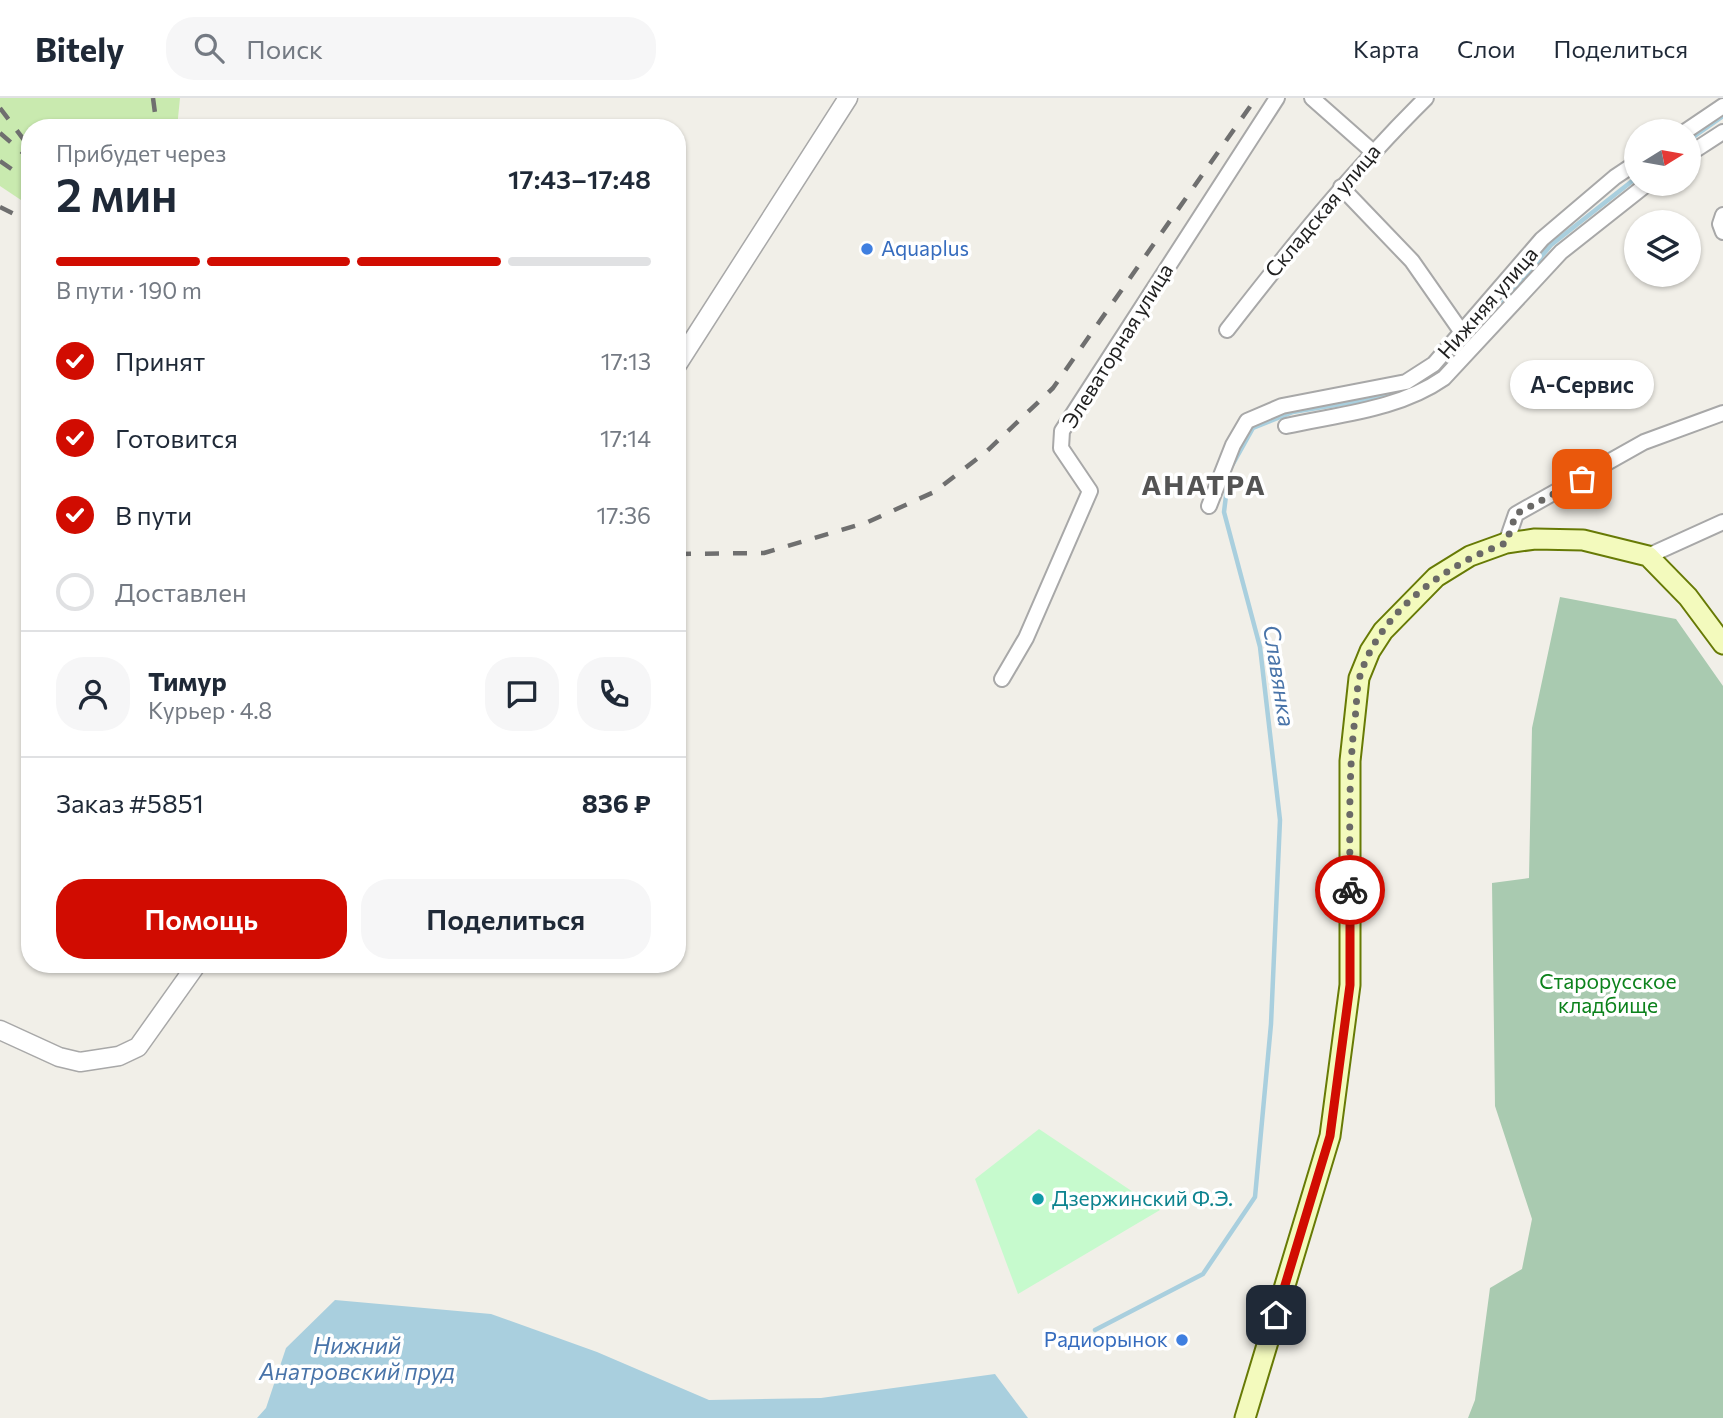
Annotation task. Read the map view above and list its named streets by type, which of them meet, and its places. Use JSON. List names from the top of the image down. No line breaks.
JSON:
{"streets":{"street":["Складская улица","Нижняя улица","Элеваторная улица"]},"districts":["АНАТРА"],"water":["Славянка","Нижний Анатровский пруд"],"parks":["Старорусское кладбище"],"places":["Aquaplus","А-Сервис","Дзержинский Ф.Э.","Радиорынок"],"north":"right","page":{"header":"Bitely","search":"Поиск","nav":["Карта","Слои","Поделиться"],"heading":["2 мин","Прибудет через","17:43–17:48"],"panel":["Тимур","Курьер · 4.8","Заказ #5851","836 ₽"],"bar":"В пути · 190 m","list":[["Принят","17:13"],["Готовится","17:14"],["В пути","17:36"],"Доставлен"],"bubble":"А-Сервис","buttons":["Помощь","Поделиться"]}}
